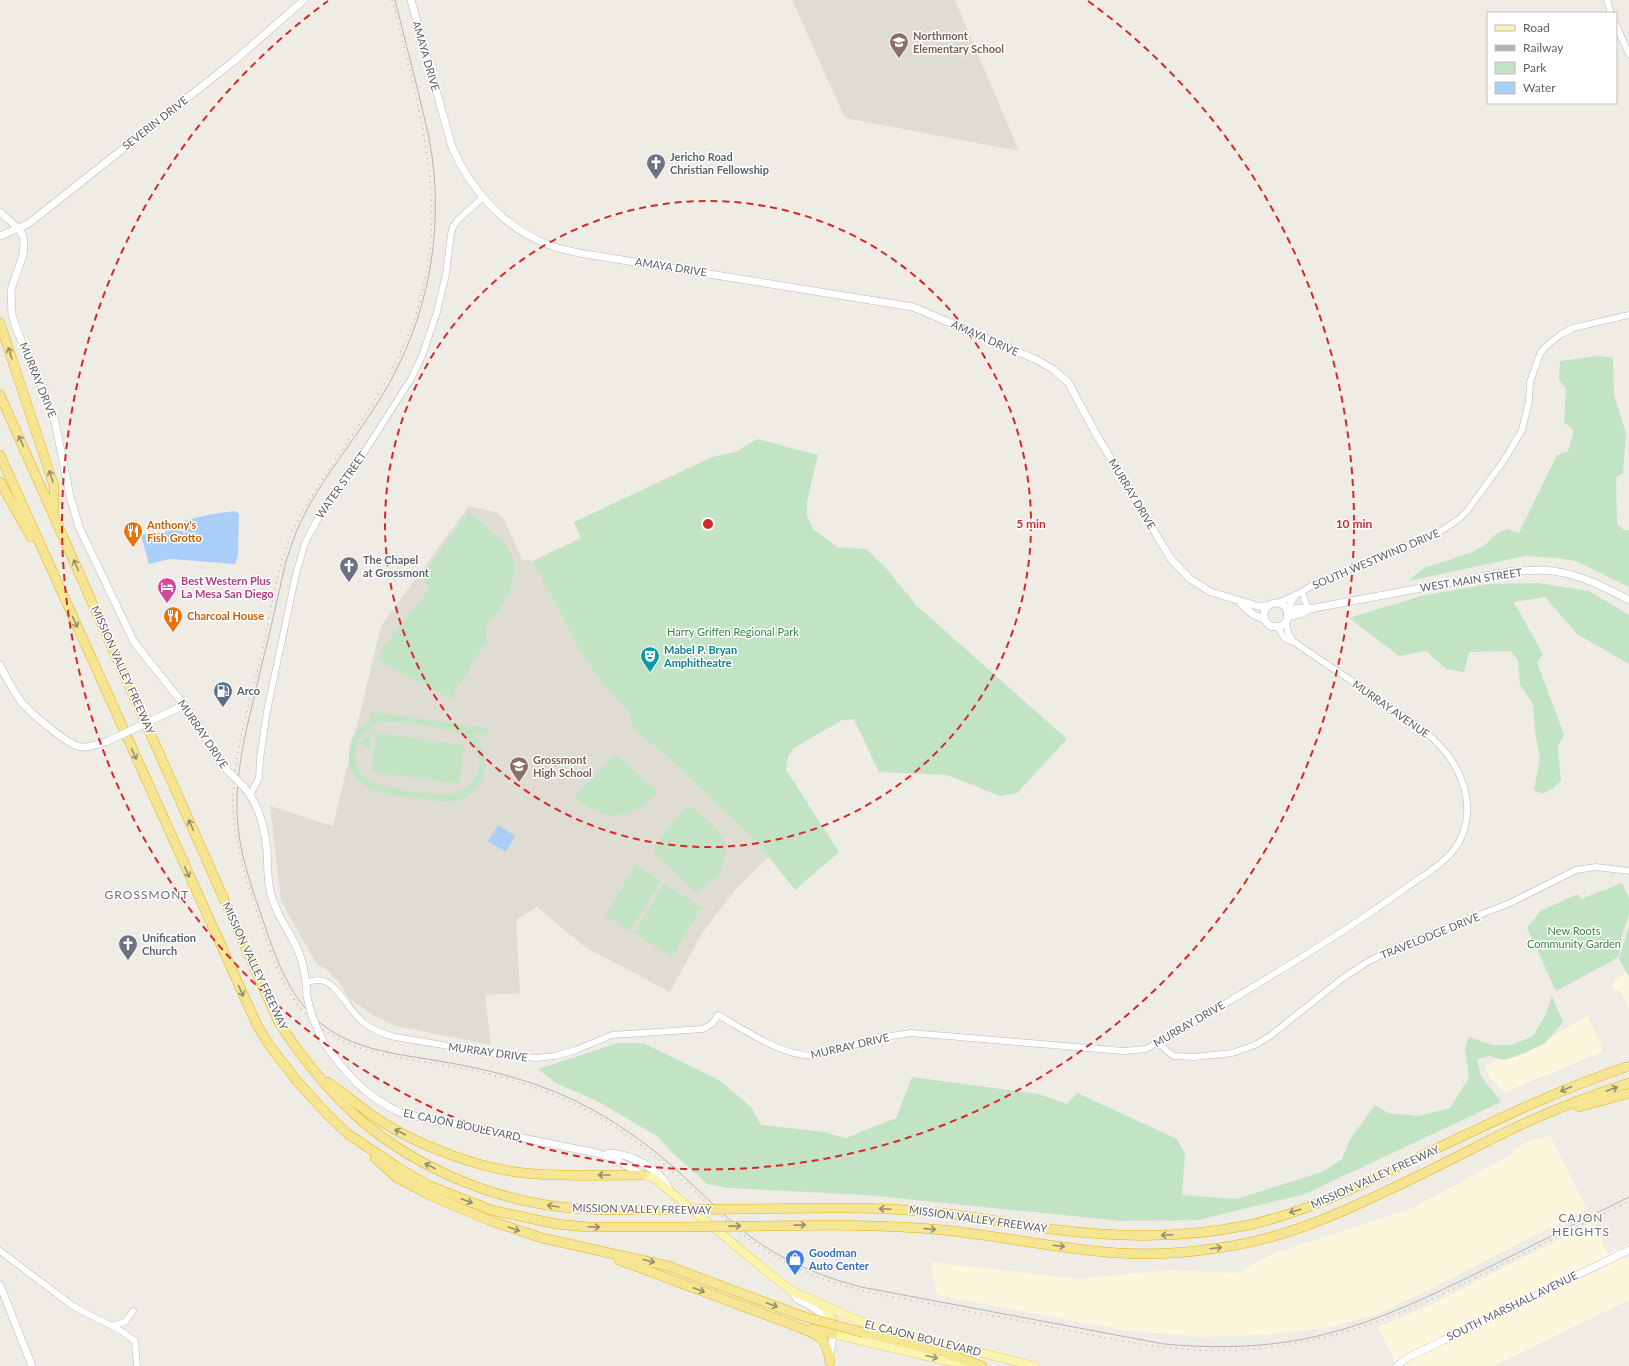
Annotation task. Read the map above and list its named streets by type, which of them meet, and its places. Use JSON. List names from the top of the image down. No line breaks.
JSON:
{"streets":{"highway":["MISSION VALLEY FREEWAY"],"main road":["AMAYA DRIVE","SEVERIN DRIVE","MURRAY DRIVE","WEST MAIN STREET","MURRAY AVENUE","EL CAJON BOULEVARD","SOUTH MARSHALL AVENUE"],"street":["WATER STREET","SOUTH WESTWIND DRIVE","TRAVELODGE DRIVE"]},"crossings":[["AMAYA DRIVE","MURRAY DRIVE"],["AMAYA DRIVE","WATER STREET"],["SEVERIN DRIVE","MURRAY DRIVE"],["MURRAY DRIVE","WATER STREET"],["MURRAY DRIVE","MURRAY AVENUE"],["MURRAY DRIVE","TRAVELODGE DRIVE"],["MURRAY DRIVE","EL CAJON BOULEVARD"],["SOUTH WESTWIND DRIVE","WEST MAIN STREET"],["SOUTH WESTWIND DRIVE","MURRAY AVENUE"],["WEST MAIN STREET","MURRAY AVENUE"]],"districts":["GROSSMONT","CAJON HEIGHTS"],"parks":["Harry Griffen Regional Park","New Roots Community Garden"],"places":{"school or university":["Northmont Elementary School","Grossmont High School"],"church":["Jericho Road Christian Fellowship","The Chapel at Grossmont","Unification Church"],"restaurant":["Anthony's Fish Grotto","Charcoal House"],"hotel":["Best Western Plus La Mesa San Diego"],"theatre":["Mabel P. Bryan Amphitheatre"],"fuel station":["Arco"],"shop":["Goodman Auto Center"]},"legend":["Road","Railway","Park","Water"],"rings":["5 min","10 min"]}
